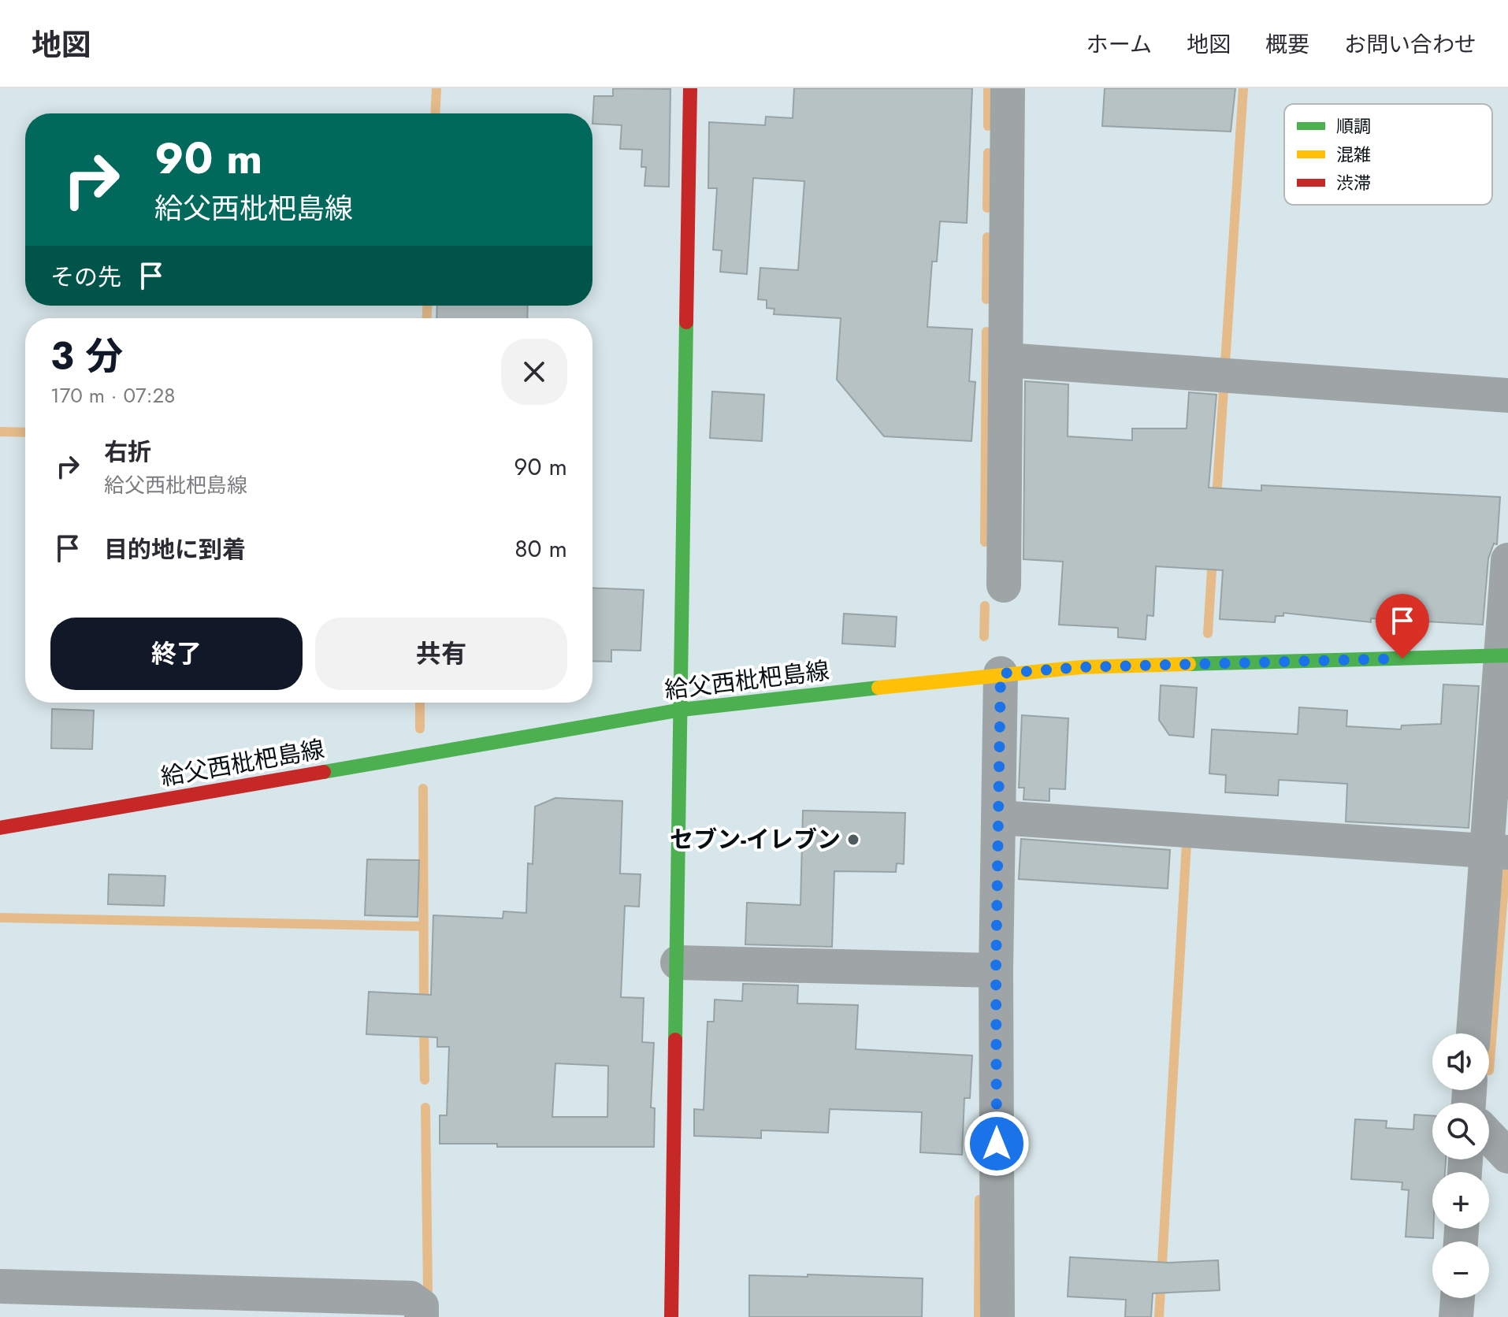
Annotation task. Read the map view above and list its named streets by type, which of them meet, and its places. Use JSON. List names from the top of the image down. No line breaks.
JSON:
{"streets":{"main road":["給父西枇杷島線"]},"places":["セブン-イレブン"],"legend":["順調","混雑","渋滞"],"page":{"header":"地図","nav":["ホーム","地図","概要","お問い合わせ"],"turn":["90 m","給父西枇杷島線"],"then":"その先","heading":["3 分","170 m · 07:28"],"list":[{"name":"右折","note":"給父西枇杷島線","value":"90 m"},{"name":"目的地に到着","value":"80 m"}],"buttons":["終了","共有"],"map_buttons":["+","−"]}}
